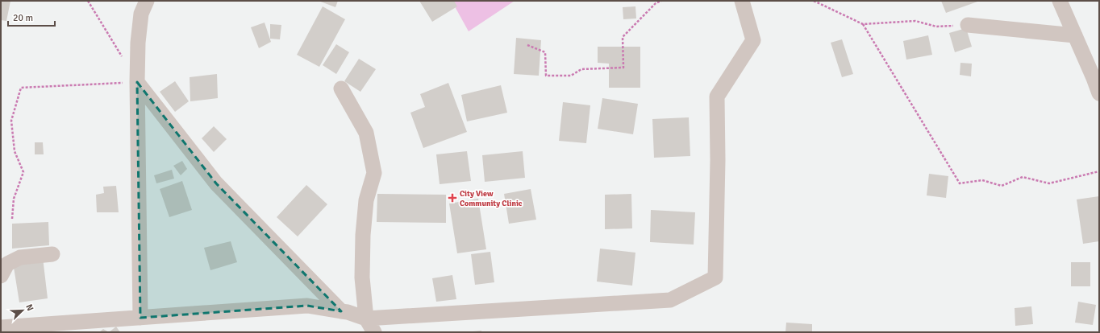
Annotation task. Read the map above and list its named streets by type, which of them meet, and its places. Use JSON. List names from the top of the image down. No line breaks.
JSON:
{"places":{"health":["City View Community Clinic"]},"scale_bar":"20 m","north":"top right"}
